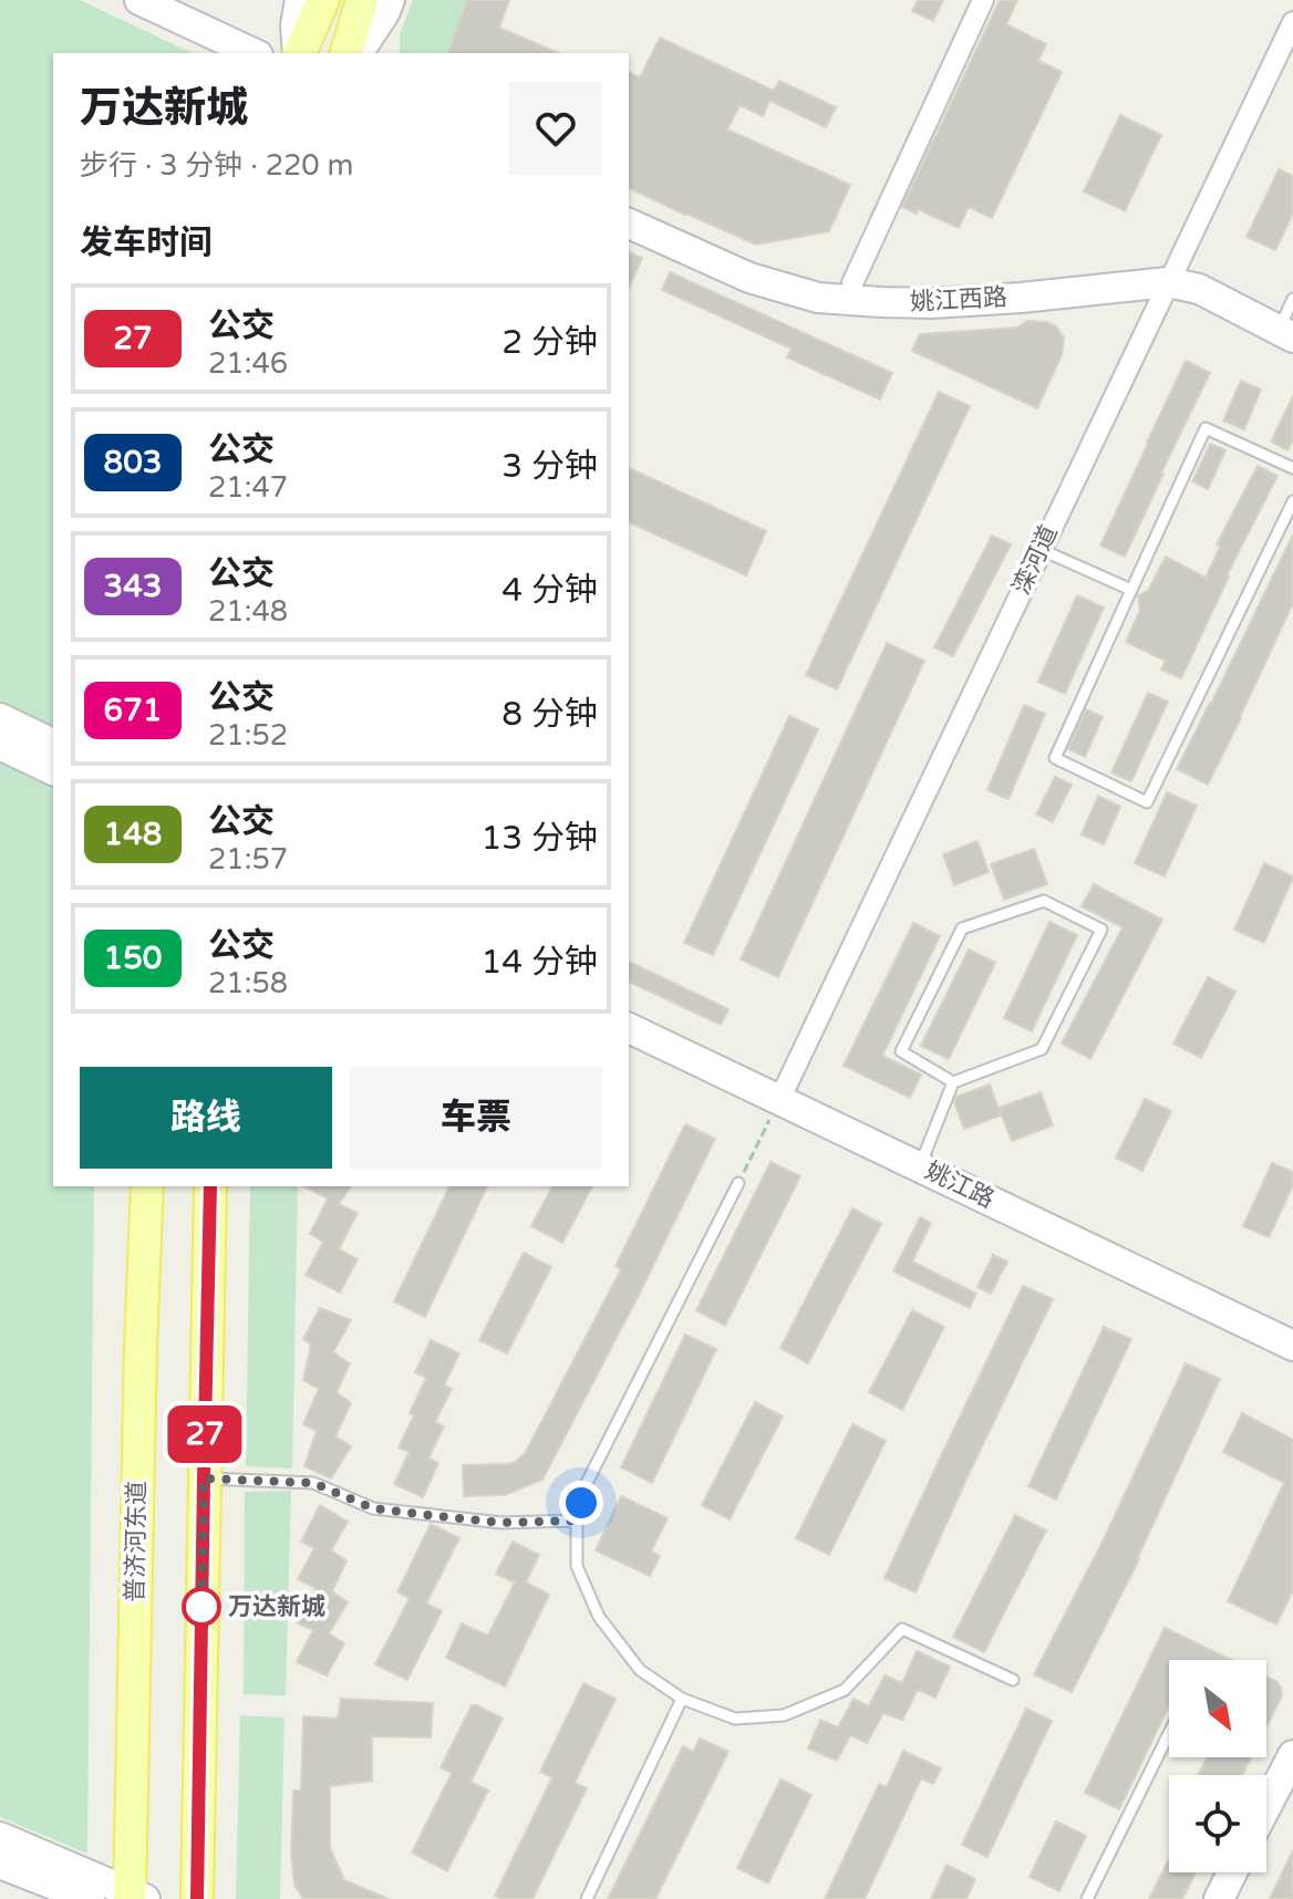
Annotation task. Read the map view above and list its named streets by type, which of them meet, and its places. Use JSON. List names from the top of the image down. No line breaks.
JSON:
{"streets":{"main road":["普济河东道"],"street":["姚江西路","滦河道","姚江路"]},"crossings":[["姚江西路","滦河道"],["滦河道","姚江路"]],"places":["万达新城"],"lines":["bus line 27"],"north":"bottom right","page":{"on_map":"27","heading":[["万达新城","步行 · 3 分钟 · 220 m"],"发车时间"],"list":[{"mark":"27","name":"公交","note":"21:46","value":"2 分钟"},{"mark":"803","name":"公交","note":"21:47","value":"3 分钟"},{"mark":"343","name":"公交","note":"21:48","value":"4 分钟"},{"mark":"671","name":"公交","note":"21:52","value":"8 分钟"},{"mark":"148","name":"公交","note":"21:57","value":"13 分钟"},{"mark":"150","name":"公交","note":"21:58","value":"14 分钟"}],"buttons":["路线","车票"]}}
